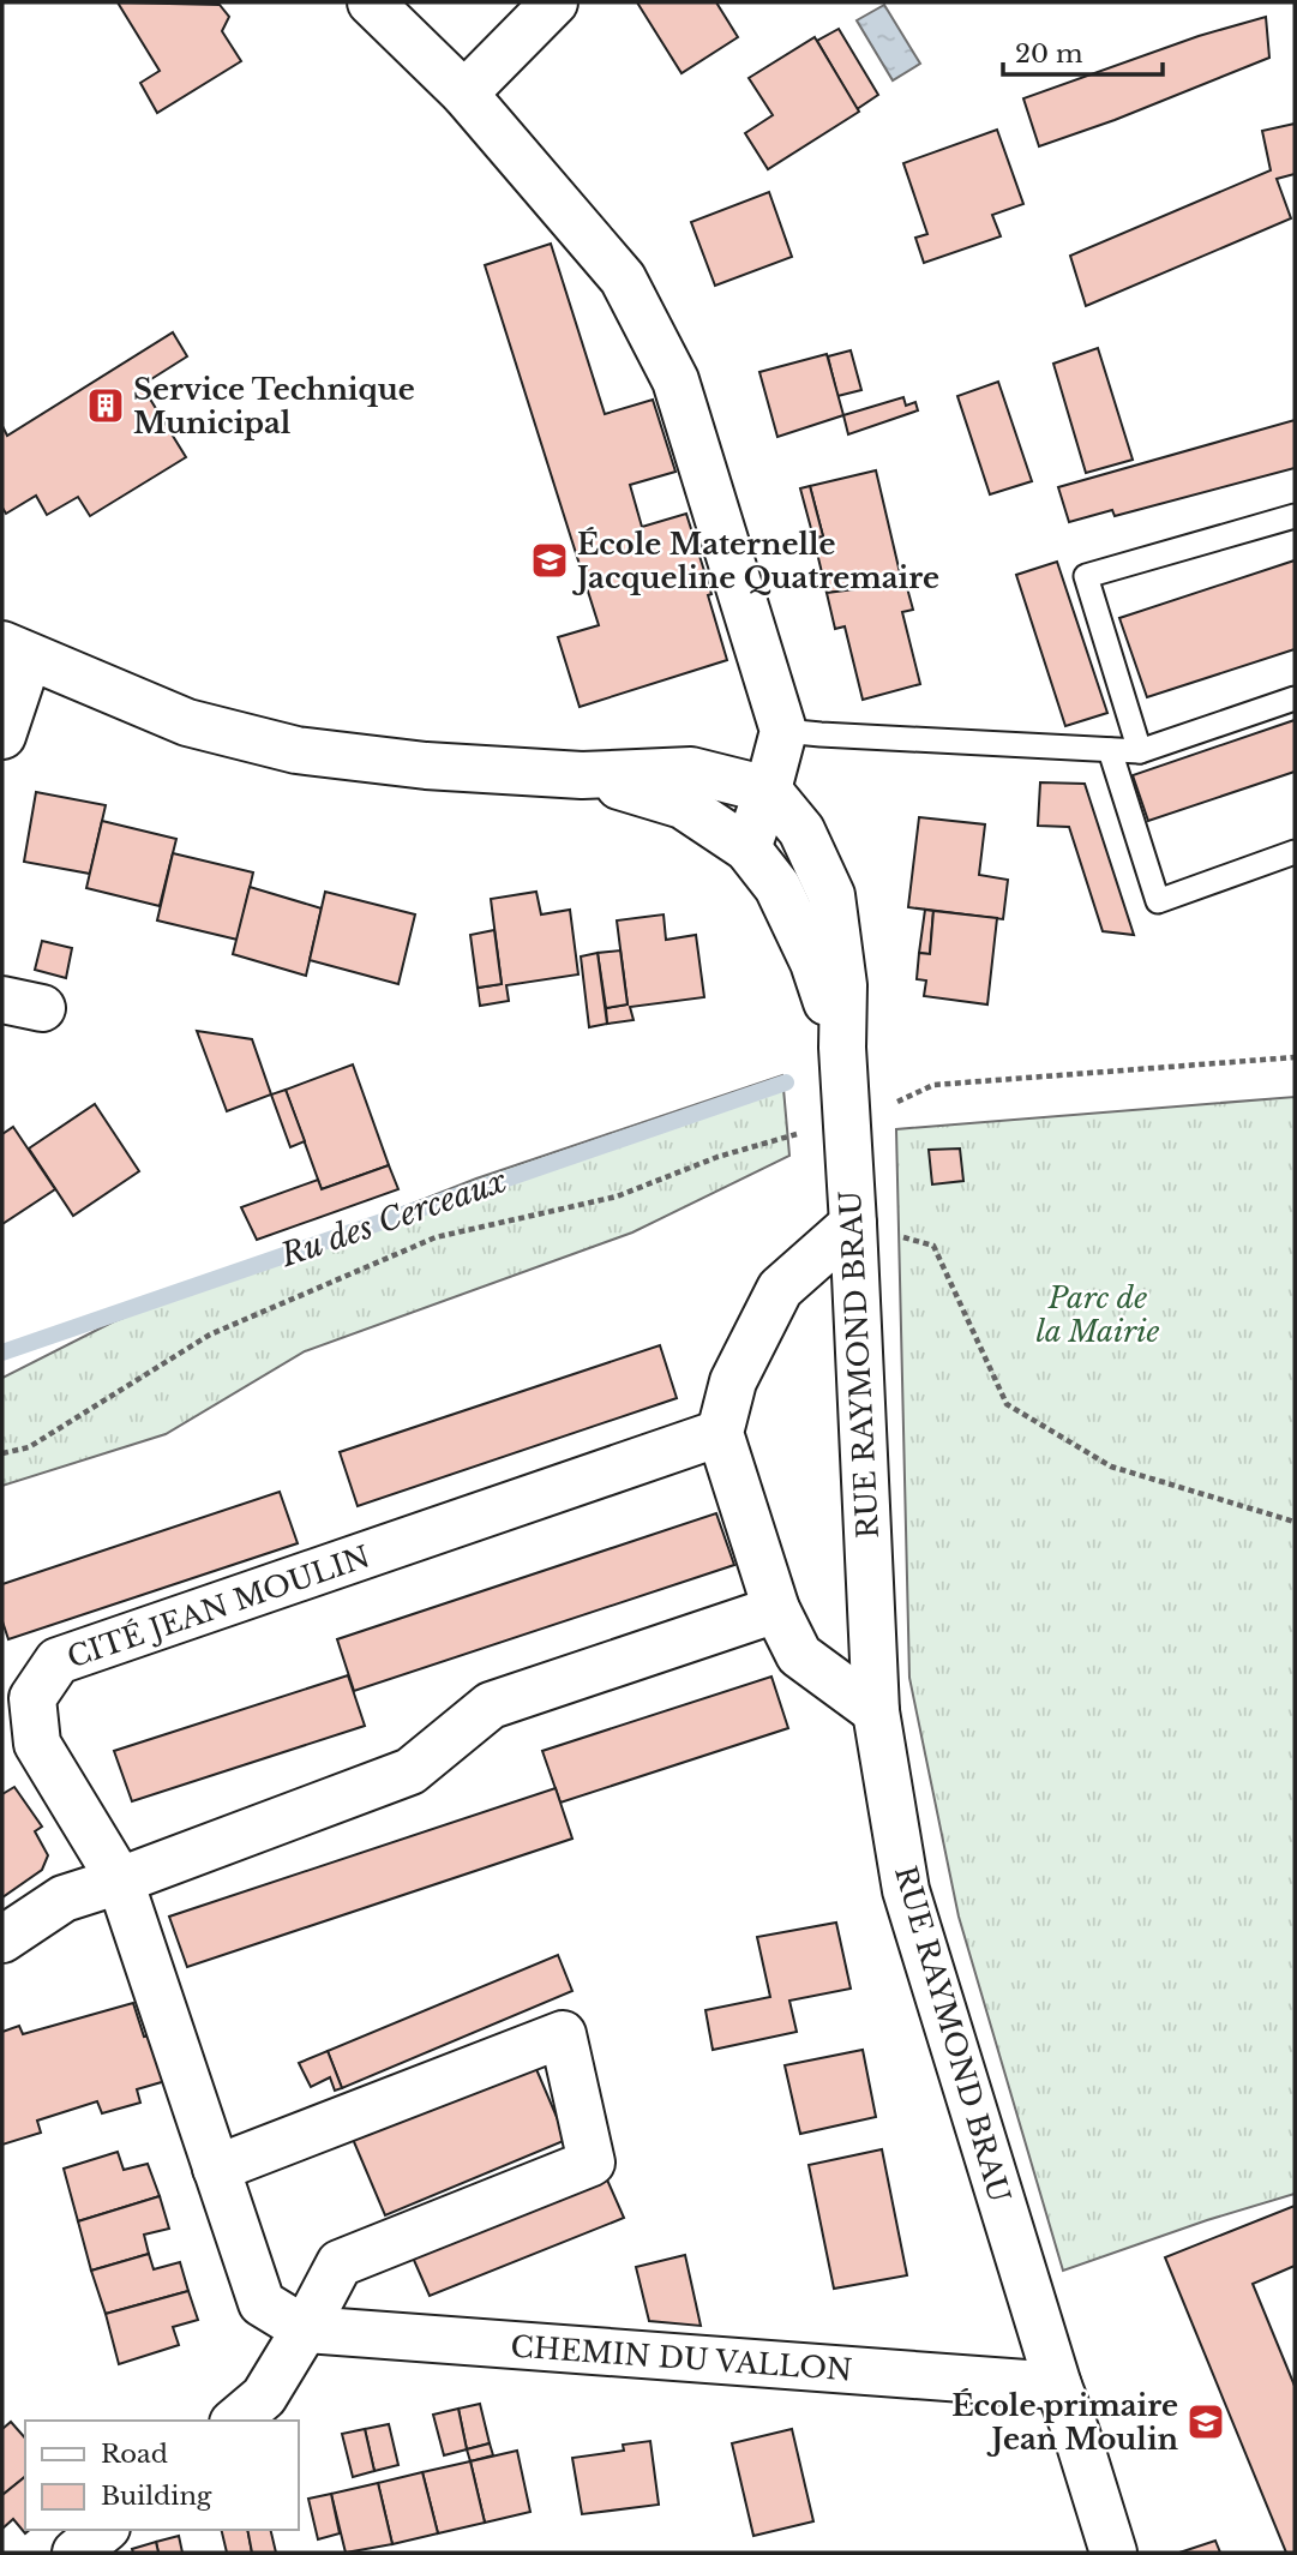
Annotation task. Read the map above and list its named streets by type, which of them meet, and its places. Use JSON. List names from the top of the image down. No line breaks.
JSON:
{"streets":{"street":["RUE RAYMOND BRAU","CITÉ JEAN MOULIN","CHEMIN DU VALLON"]},"crossings":[["RUE RAYMOND BRAU","CHEMIN DU VALLON"],["CITÉ JEAN MOULIN","CHEMIN DU VALLON"]],"water":["Ru des Cerceaux"],"parks":["Parc de la Mairie"],"places":{"building":["Service Technique Municipal"],"school or university":["École Maternelle Jacqueline Quatremaire","École primaire Jean Moulin"]},"legend":["Road","Building"],"scale_bar":"20 m"}
